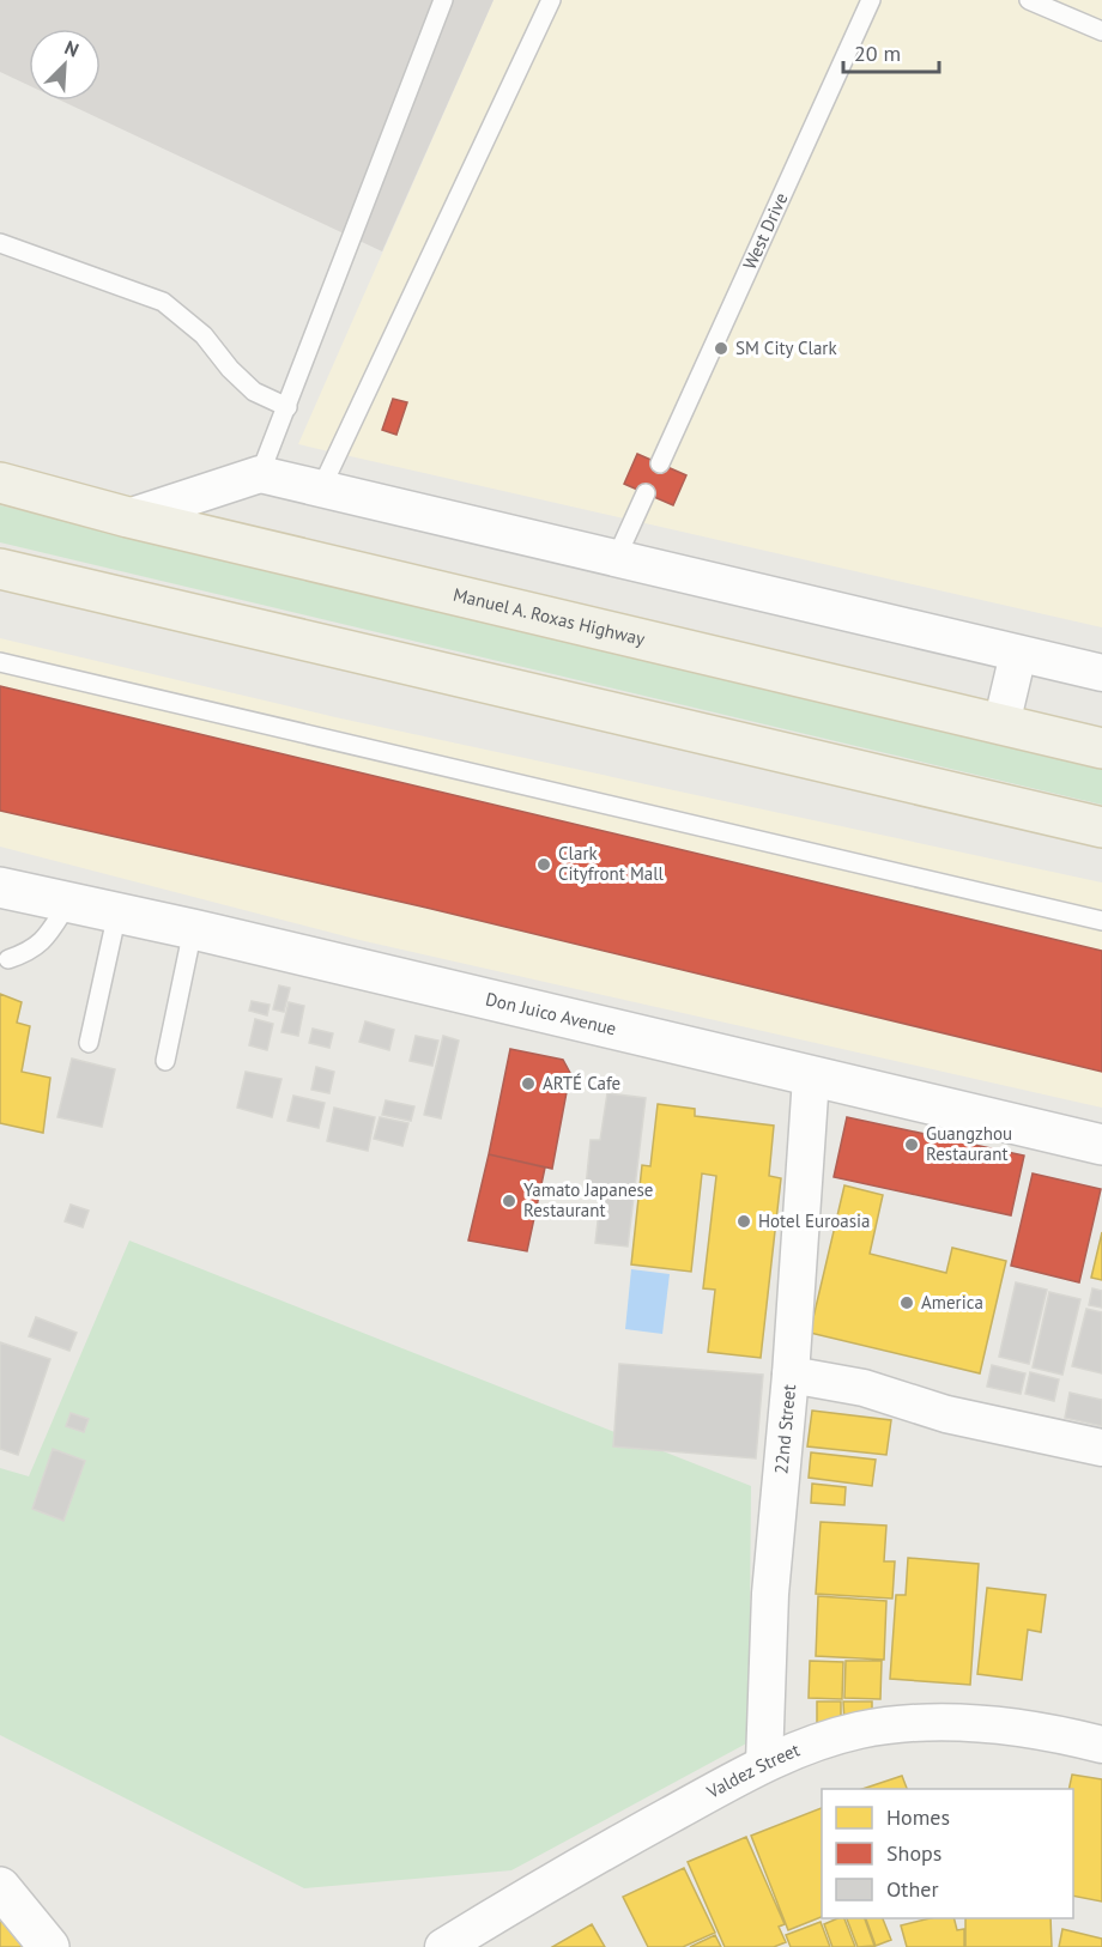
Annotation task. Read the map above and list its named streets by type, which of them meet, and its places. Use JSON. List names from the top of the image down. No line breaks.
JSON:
{"streets":{"main road":["Manuel A. Roxas Highway","Don Juico Avenue"],"street":["22nd Street","Valdez Street"],"lane":["West Drive"]},"crossings":[["22nd Street","Valdez Street"]],"places":["SM City Clark","Clark Cityfront Mall","ARTÉ Cafe","Guangzhou Restaurant","Yamato Japanese Restaurant","Hotel Euroasia","America"],"legend":["Homes","Shops","Other"],"scale_bar":"20 m","north":"top right"}
